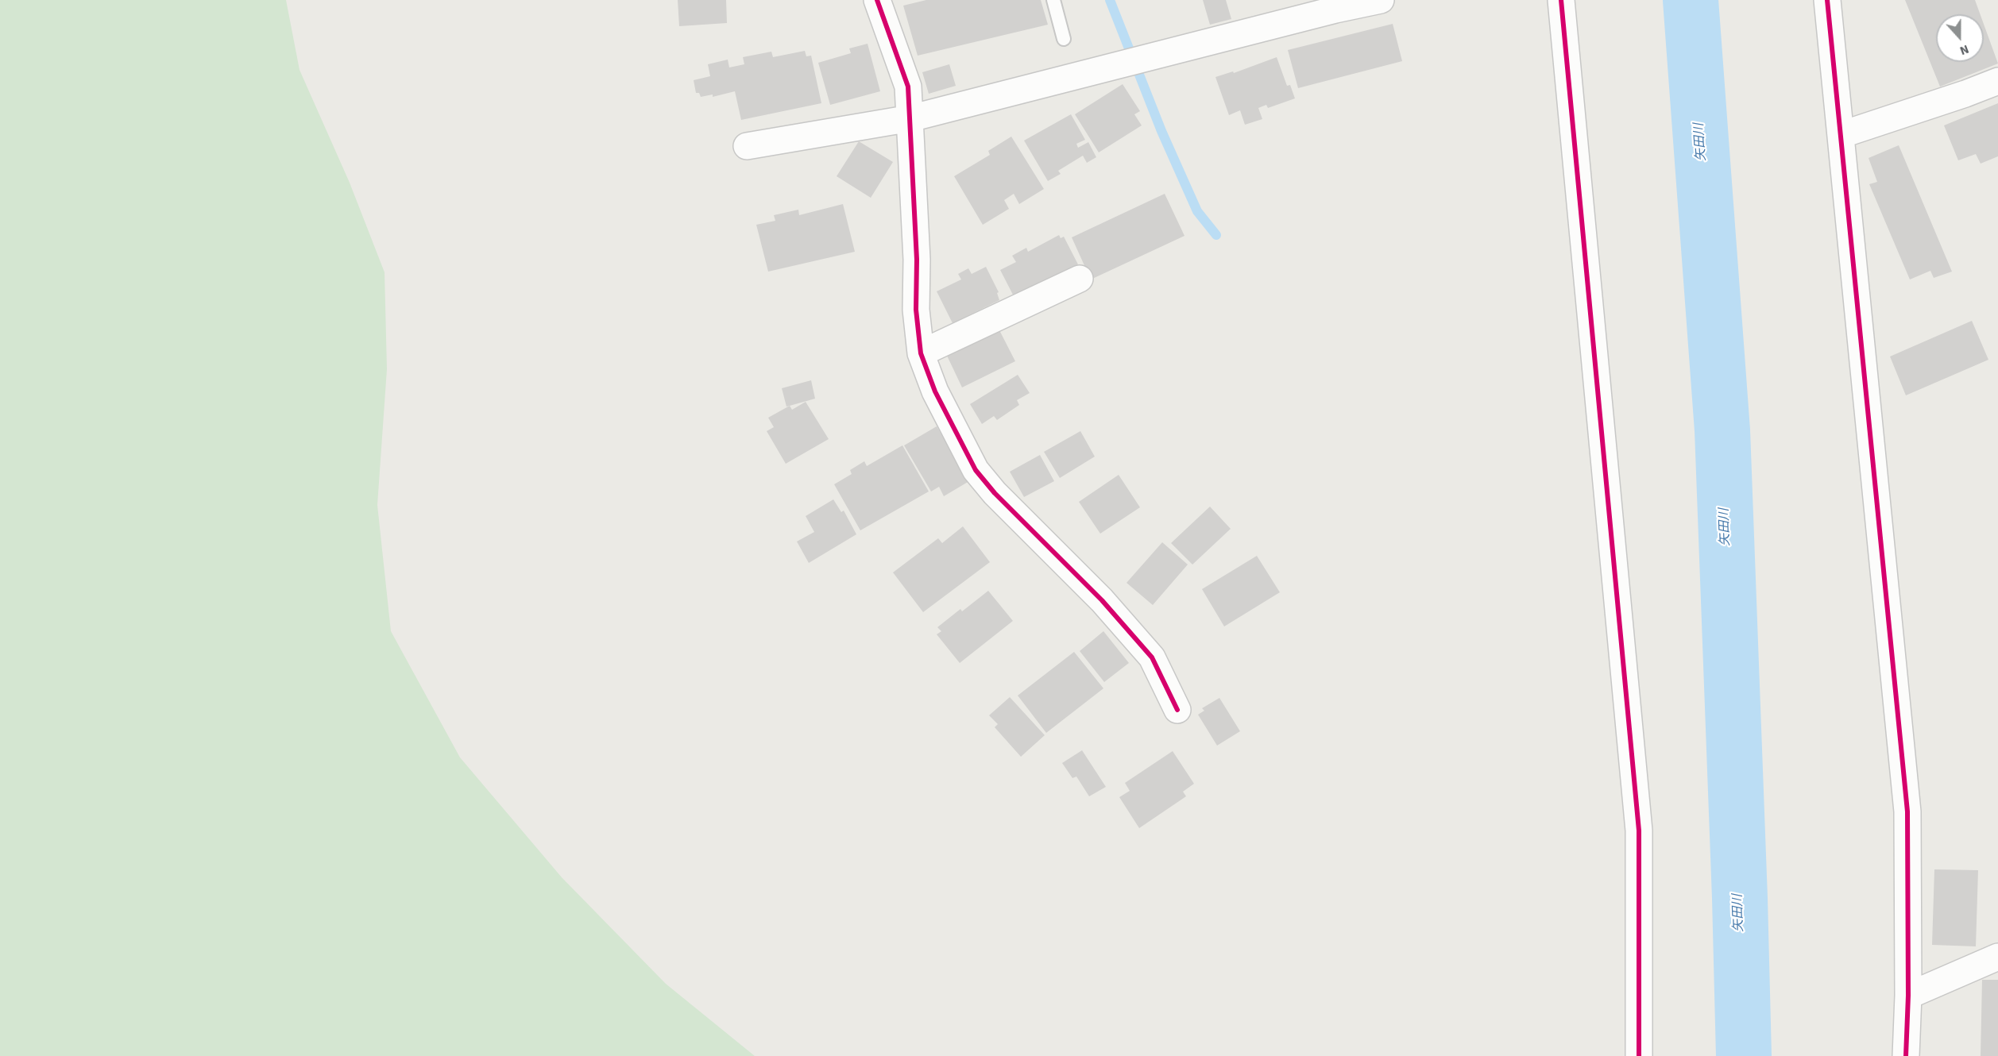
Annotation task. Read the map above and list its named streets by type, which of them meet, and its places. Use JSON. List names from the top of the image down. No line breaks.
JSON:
{"water":["矢田川"],"north":"bottom"}
